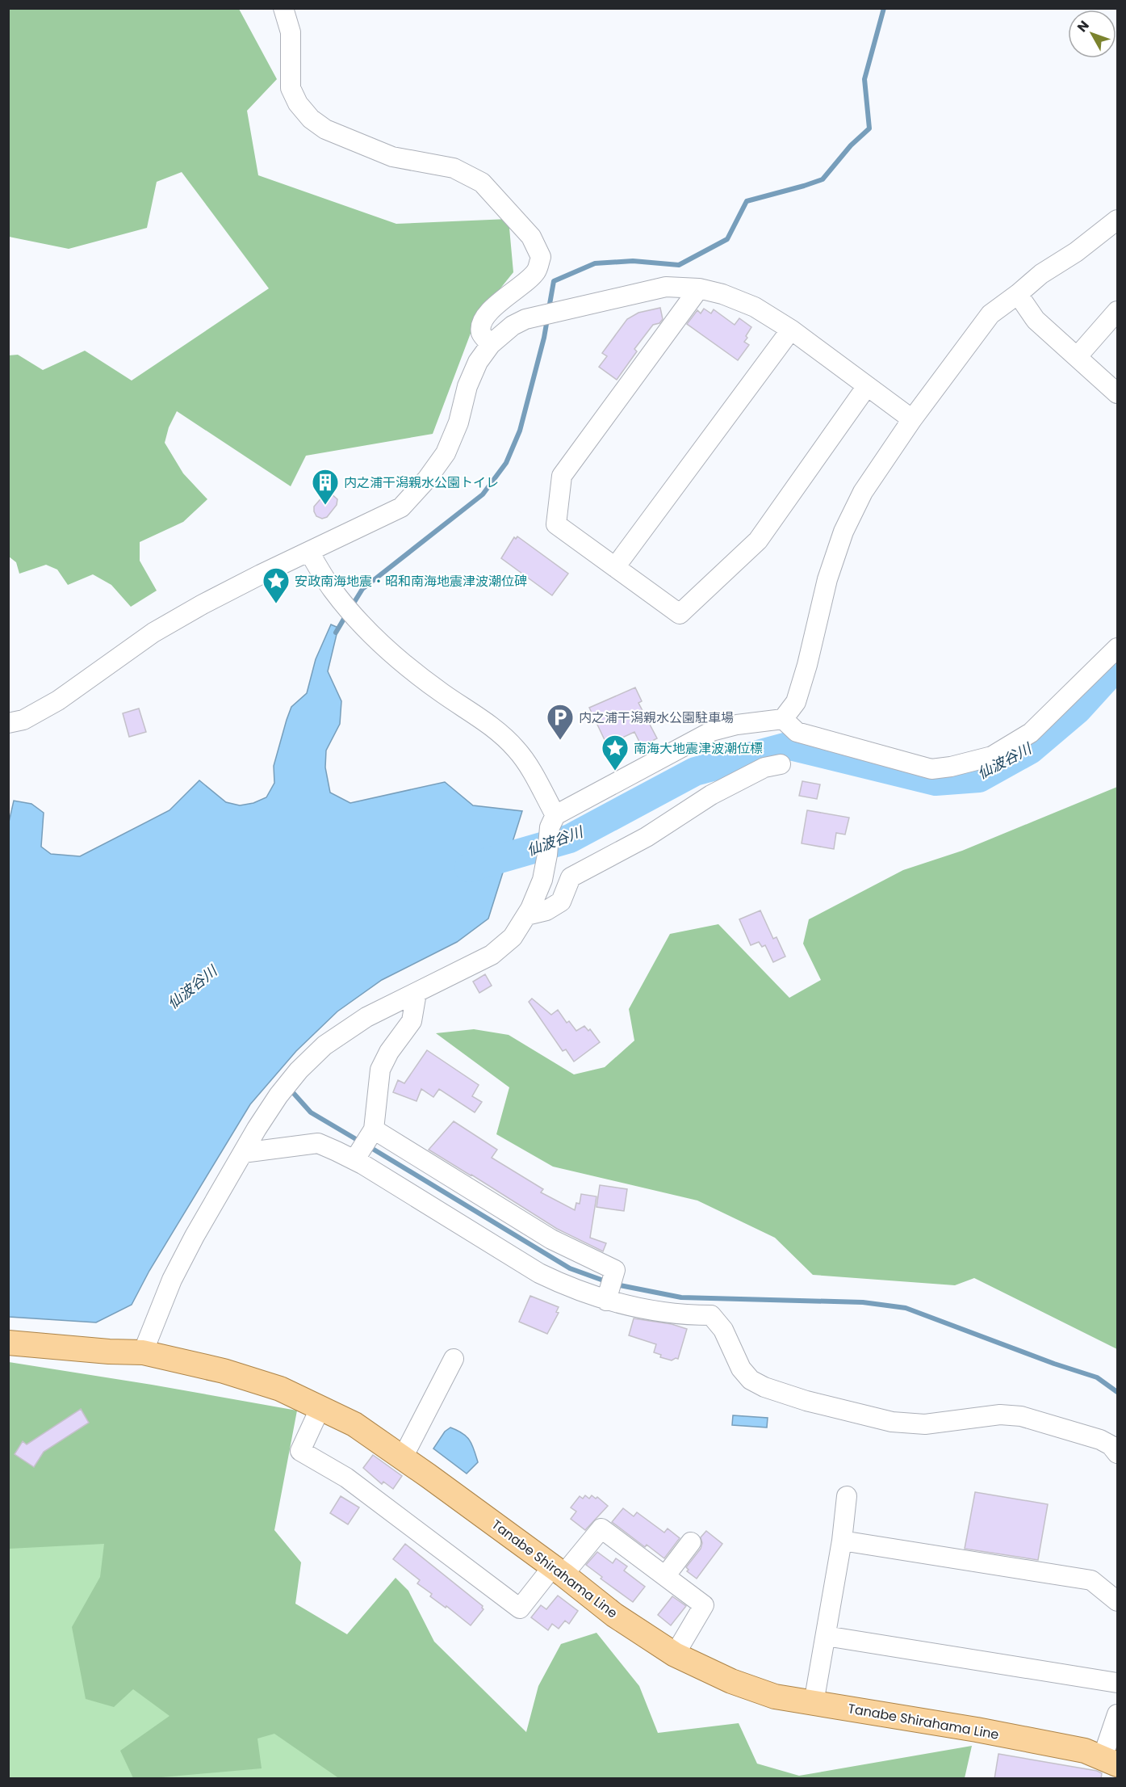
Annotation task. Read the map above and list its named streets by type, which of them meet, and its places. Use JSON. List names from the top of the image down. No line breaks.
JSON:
{"streets":{"main road":["Tanabe Shirahama Line"]},"water":["仙波谷川"],"places":{"building":["内之浦干潟親水公園トイレ"],"place":["安政南海地震・昭和南海地震津波潮位碑","南海大地震津波潮位標"],"parking":["内之浦干潟親水公園駐車場"]},"north":"top left"}
